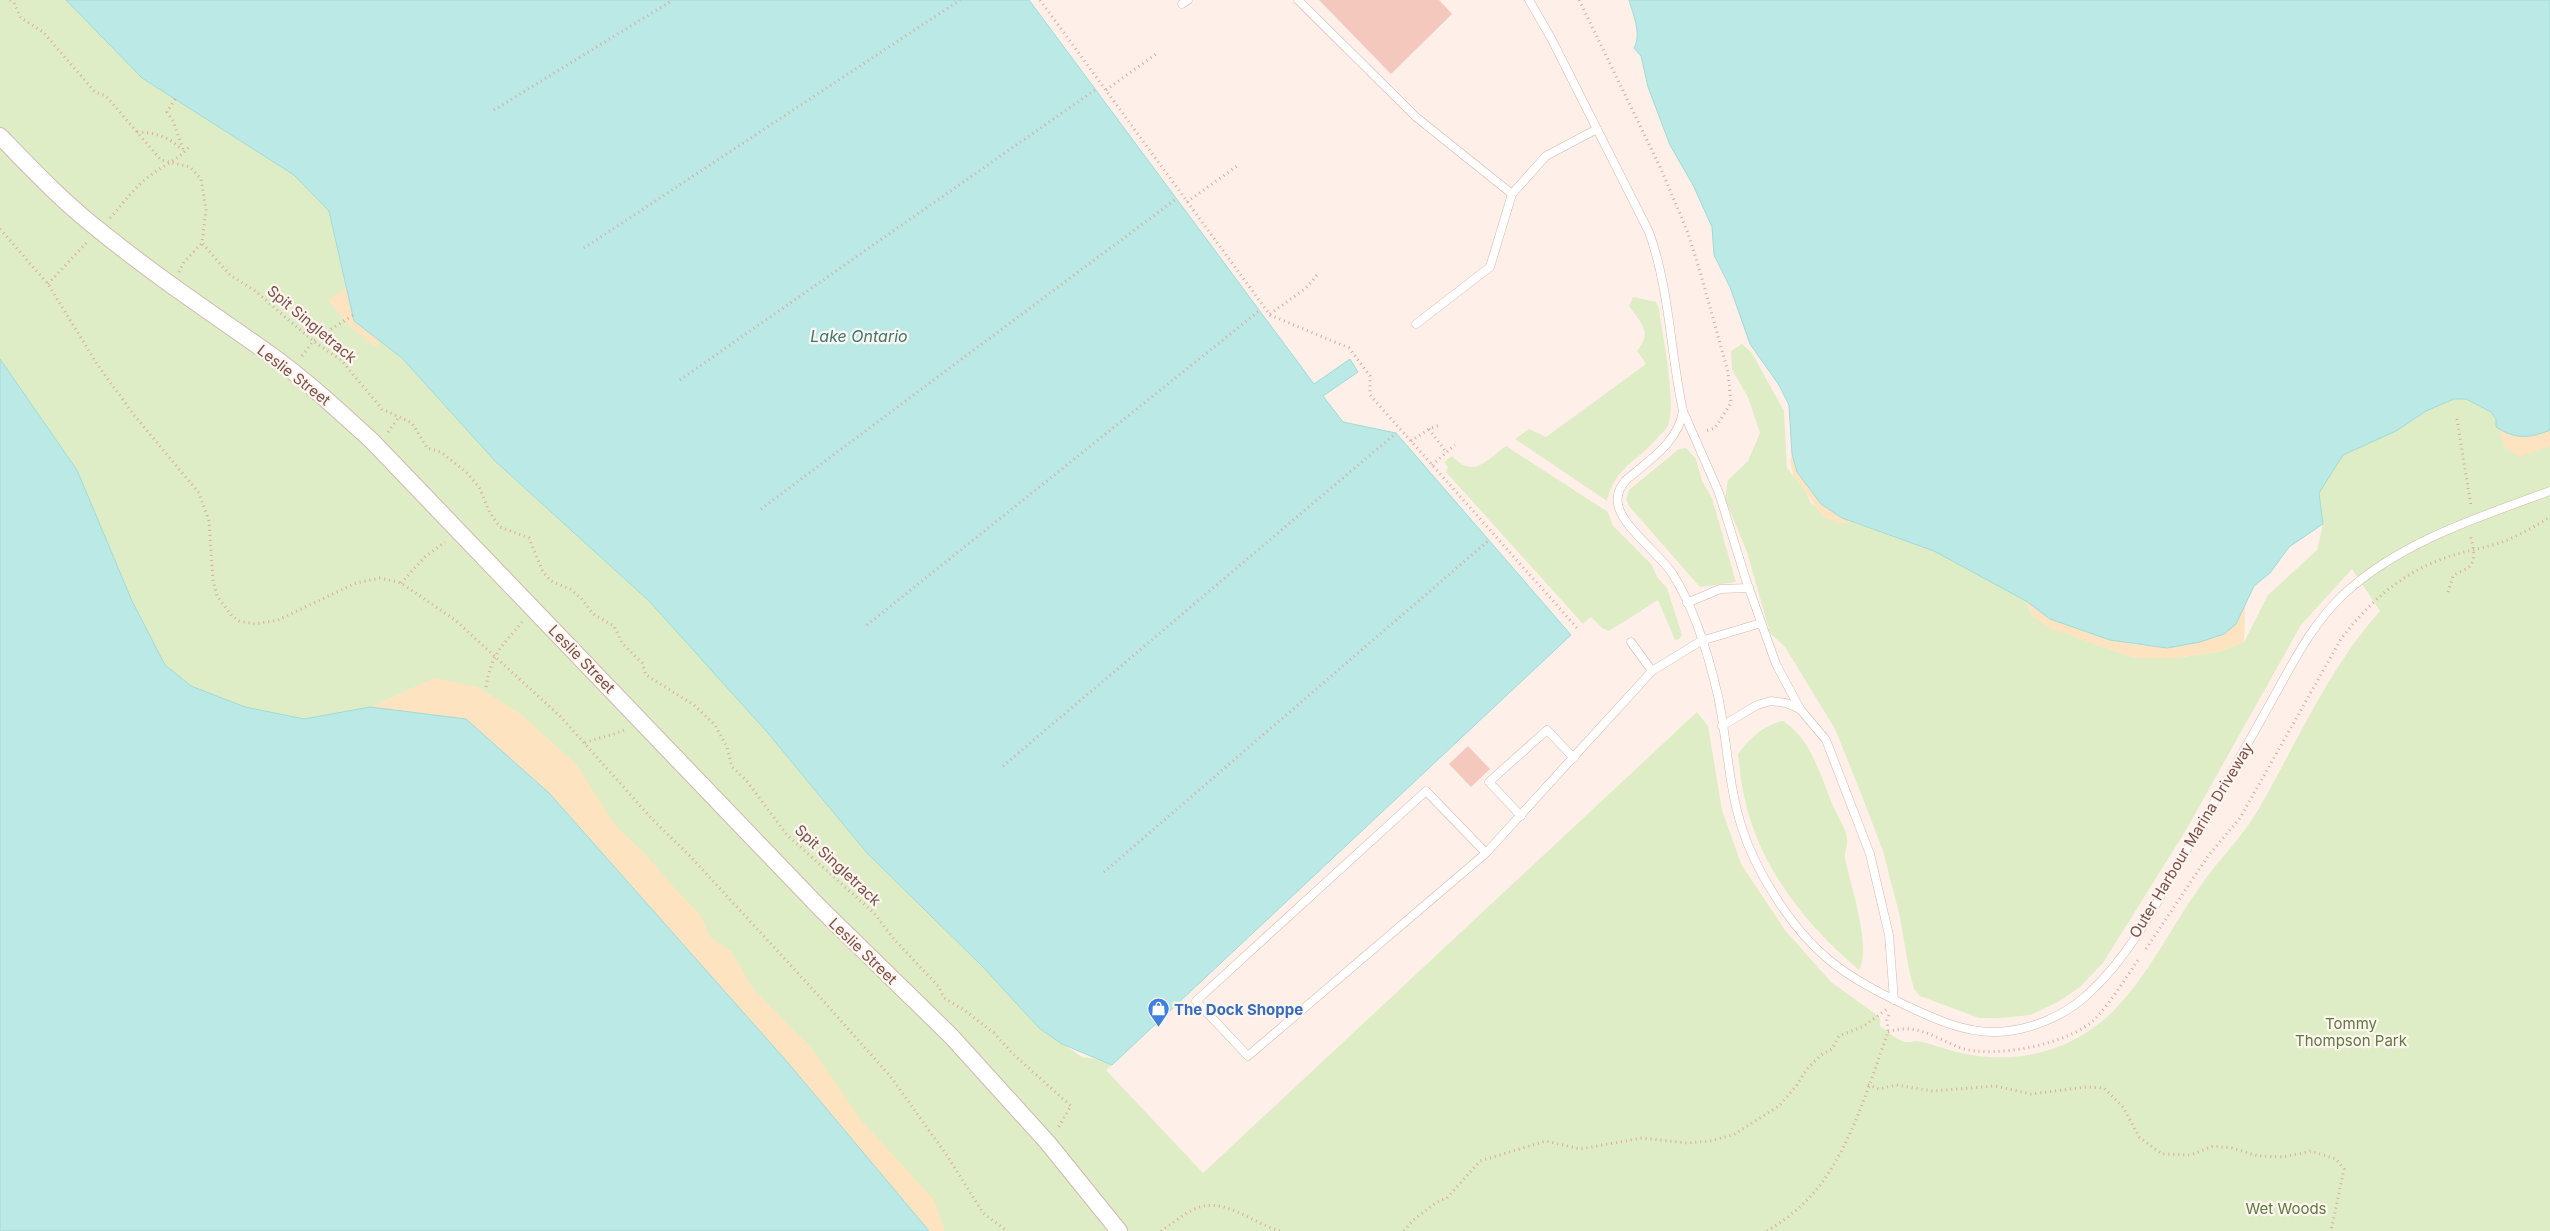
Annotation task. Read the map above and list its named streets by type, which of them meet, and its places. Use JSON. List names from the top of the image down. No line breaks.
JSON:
{"streets":{"street":["Leslie Street"],"lane":["Outer Harbour Marina Driveway"],"path":["Spit Singletrack"]},"crossings":[["Spit Singletrack","Leslie Street"]],"water":["Lake Ontario"],"parks":["Tommy Thompson Park","Wet Woods"],"places":{"shop":["The Dock Shoppe"]}}
